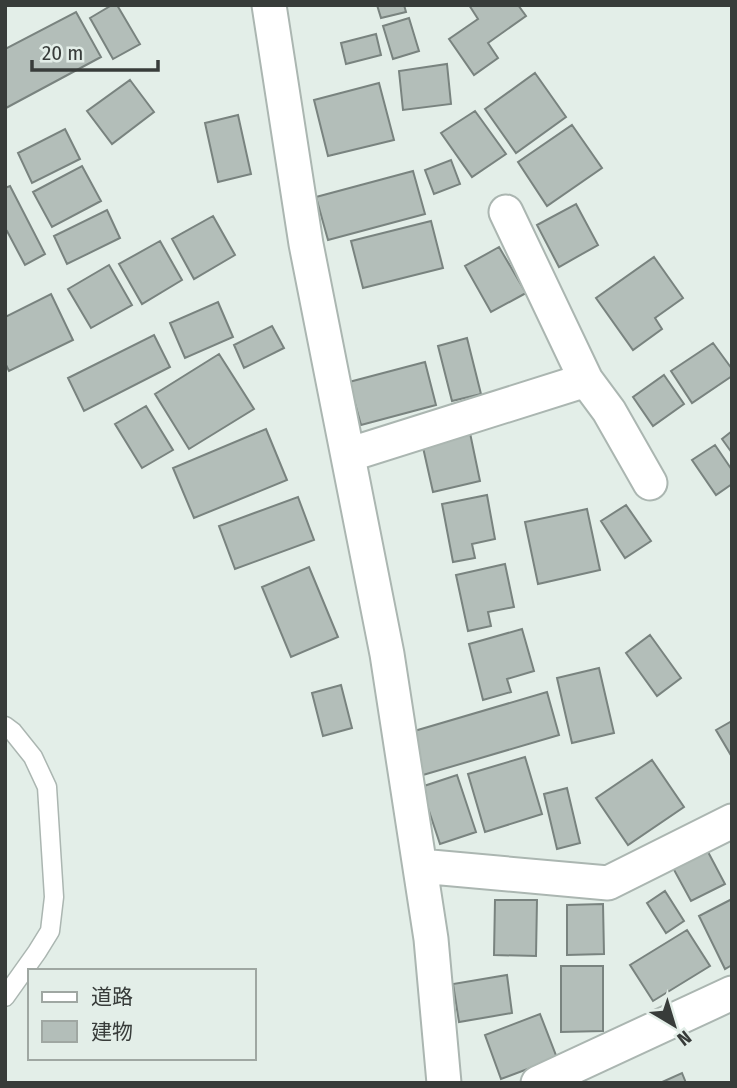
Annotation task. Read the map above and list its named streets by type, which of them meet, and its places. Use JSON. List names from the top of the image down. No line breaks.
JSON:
{"legend":["道路","建物"],"scale_bar":"20 m","north":"bottom right"}
